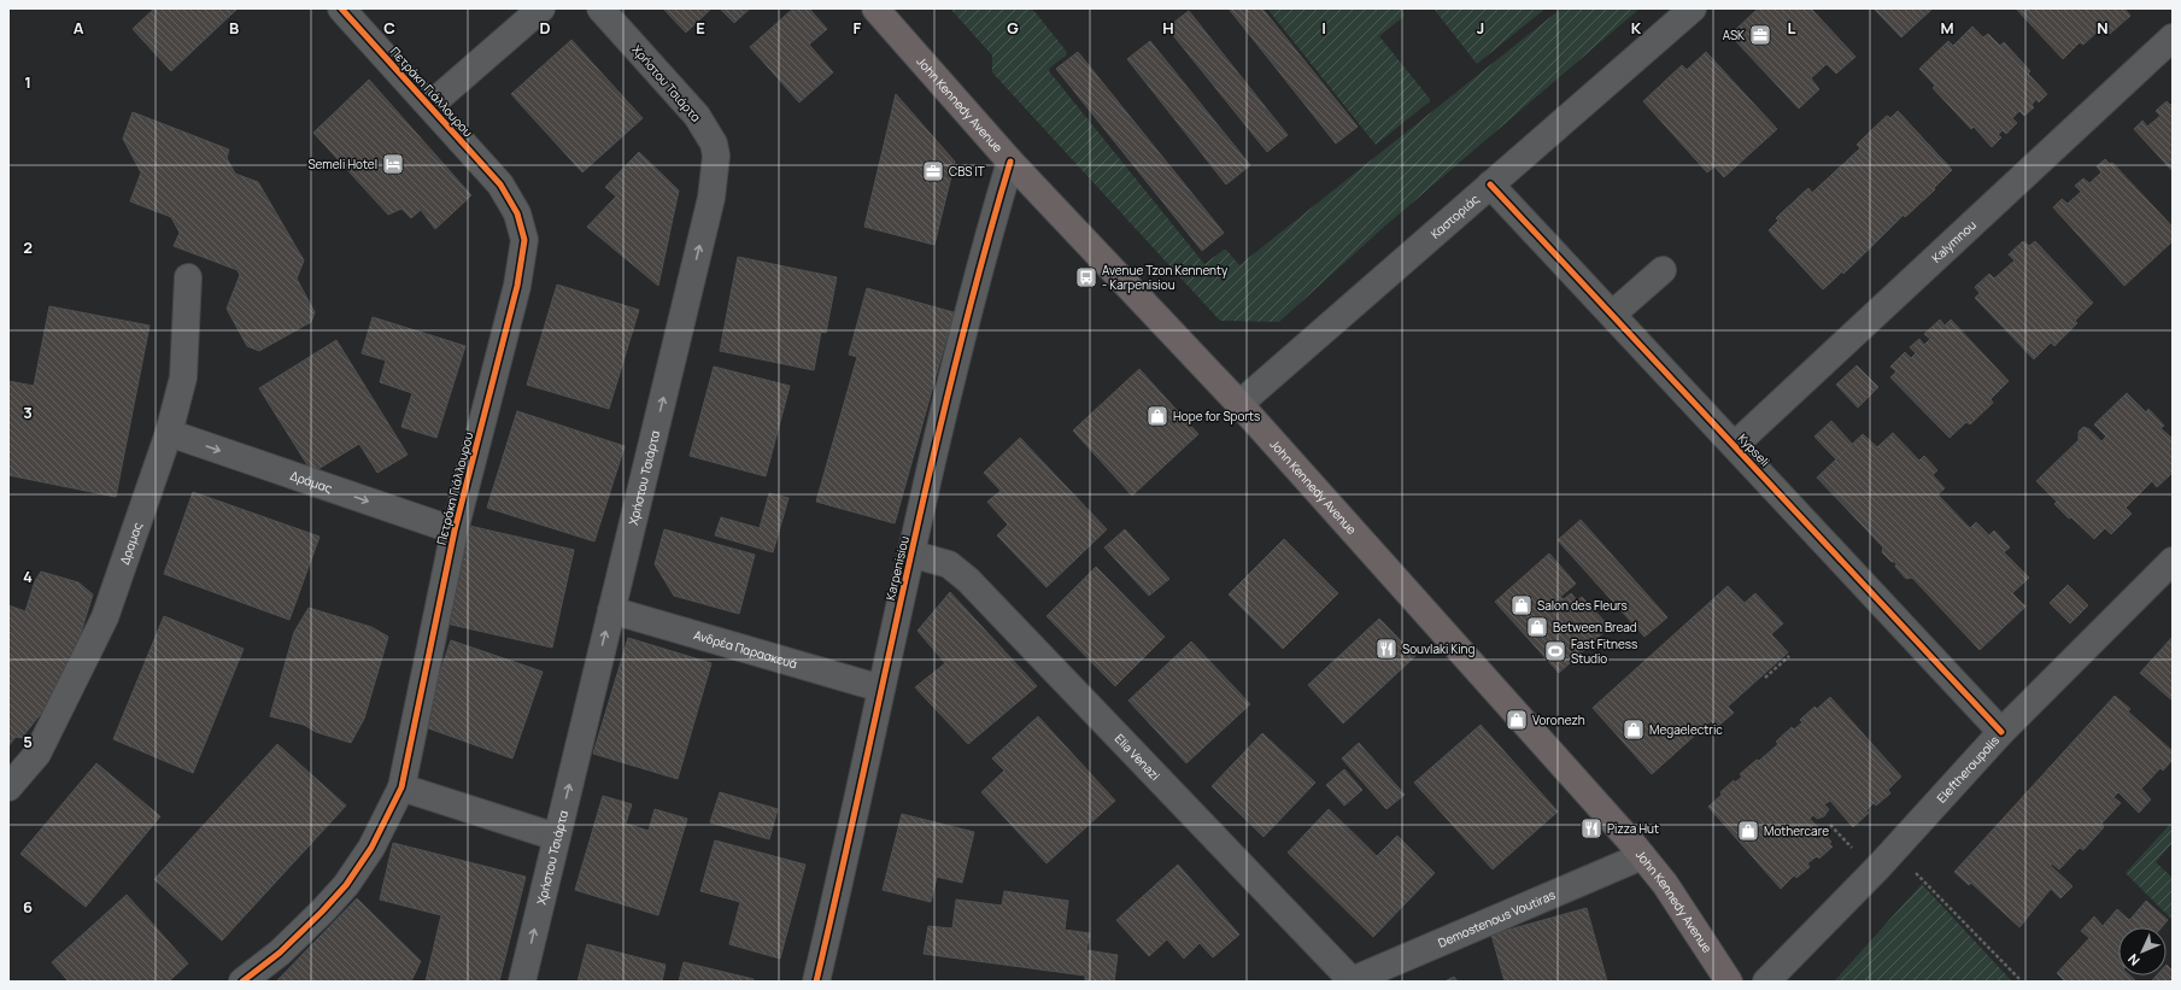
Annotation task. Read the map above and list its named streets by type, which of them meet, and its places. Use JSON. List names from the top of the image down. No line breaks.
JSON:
{"streets":{"main road":["John Kennedy Avenue"],"street":["Χρήστου Τσιάρτα","Πετράκη Γιάλλουρου","Καστοριάς","Kalymnou","Kypseli","Δράμας","Δραμας","Karpenisiou","Ανδρέα Παρασκευά","Elia Venazi","Eleftheroupolis","Demostenous Voutiras"]},"crossings":[["Χρήστου Τσιάρτα","Ανδρέα Παρασκευά"],["Πετράκη Γιάλλουρου","Δράμας"],["John Kennedy Avenue","Καστοριάς"],["John Kennedy Avenue","Karpenisiou"],["John Kennedy Avenue","Demostenous Voutiras"],["Καστοριάς","Kypseli"],["Kalymnou","Kypseli"],["Kypseli","Eleftheroupolis"],["Δράμας","Δραμας"],["Karpenisiou","Ανδρέα Παρασκευά"],["Karpenisiou","Elia Venazi"],["Elia Venazi","Demostenous Voutiras"]],"one_way":["Χρήστου Τσιάρτα","Δράμας"],"places":{"office":["ASK","CBS IT"],"hotel":["Semeli Hotel"],"bus stop":["Avenue Tzon Kennenty - Karpenisiou"],"shop":["Hope for Sports","Salon des Fleurs","Between Bread","Voronezh","Megaelectric","Mothercare"],"restaurant":["Souvlaki King","Pizza Hut"],"sports":["Fast Fitness Studio"]},"north":"bottom left","grid":{"columns":["A","B","C","D","E","F","G","H","I","J","K","L","M","N"],"rows":["1","2","3","4","5","6"]}}
